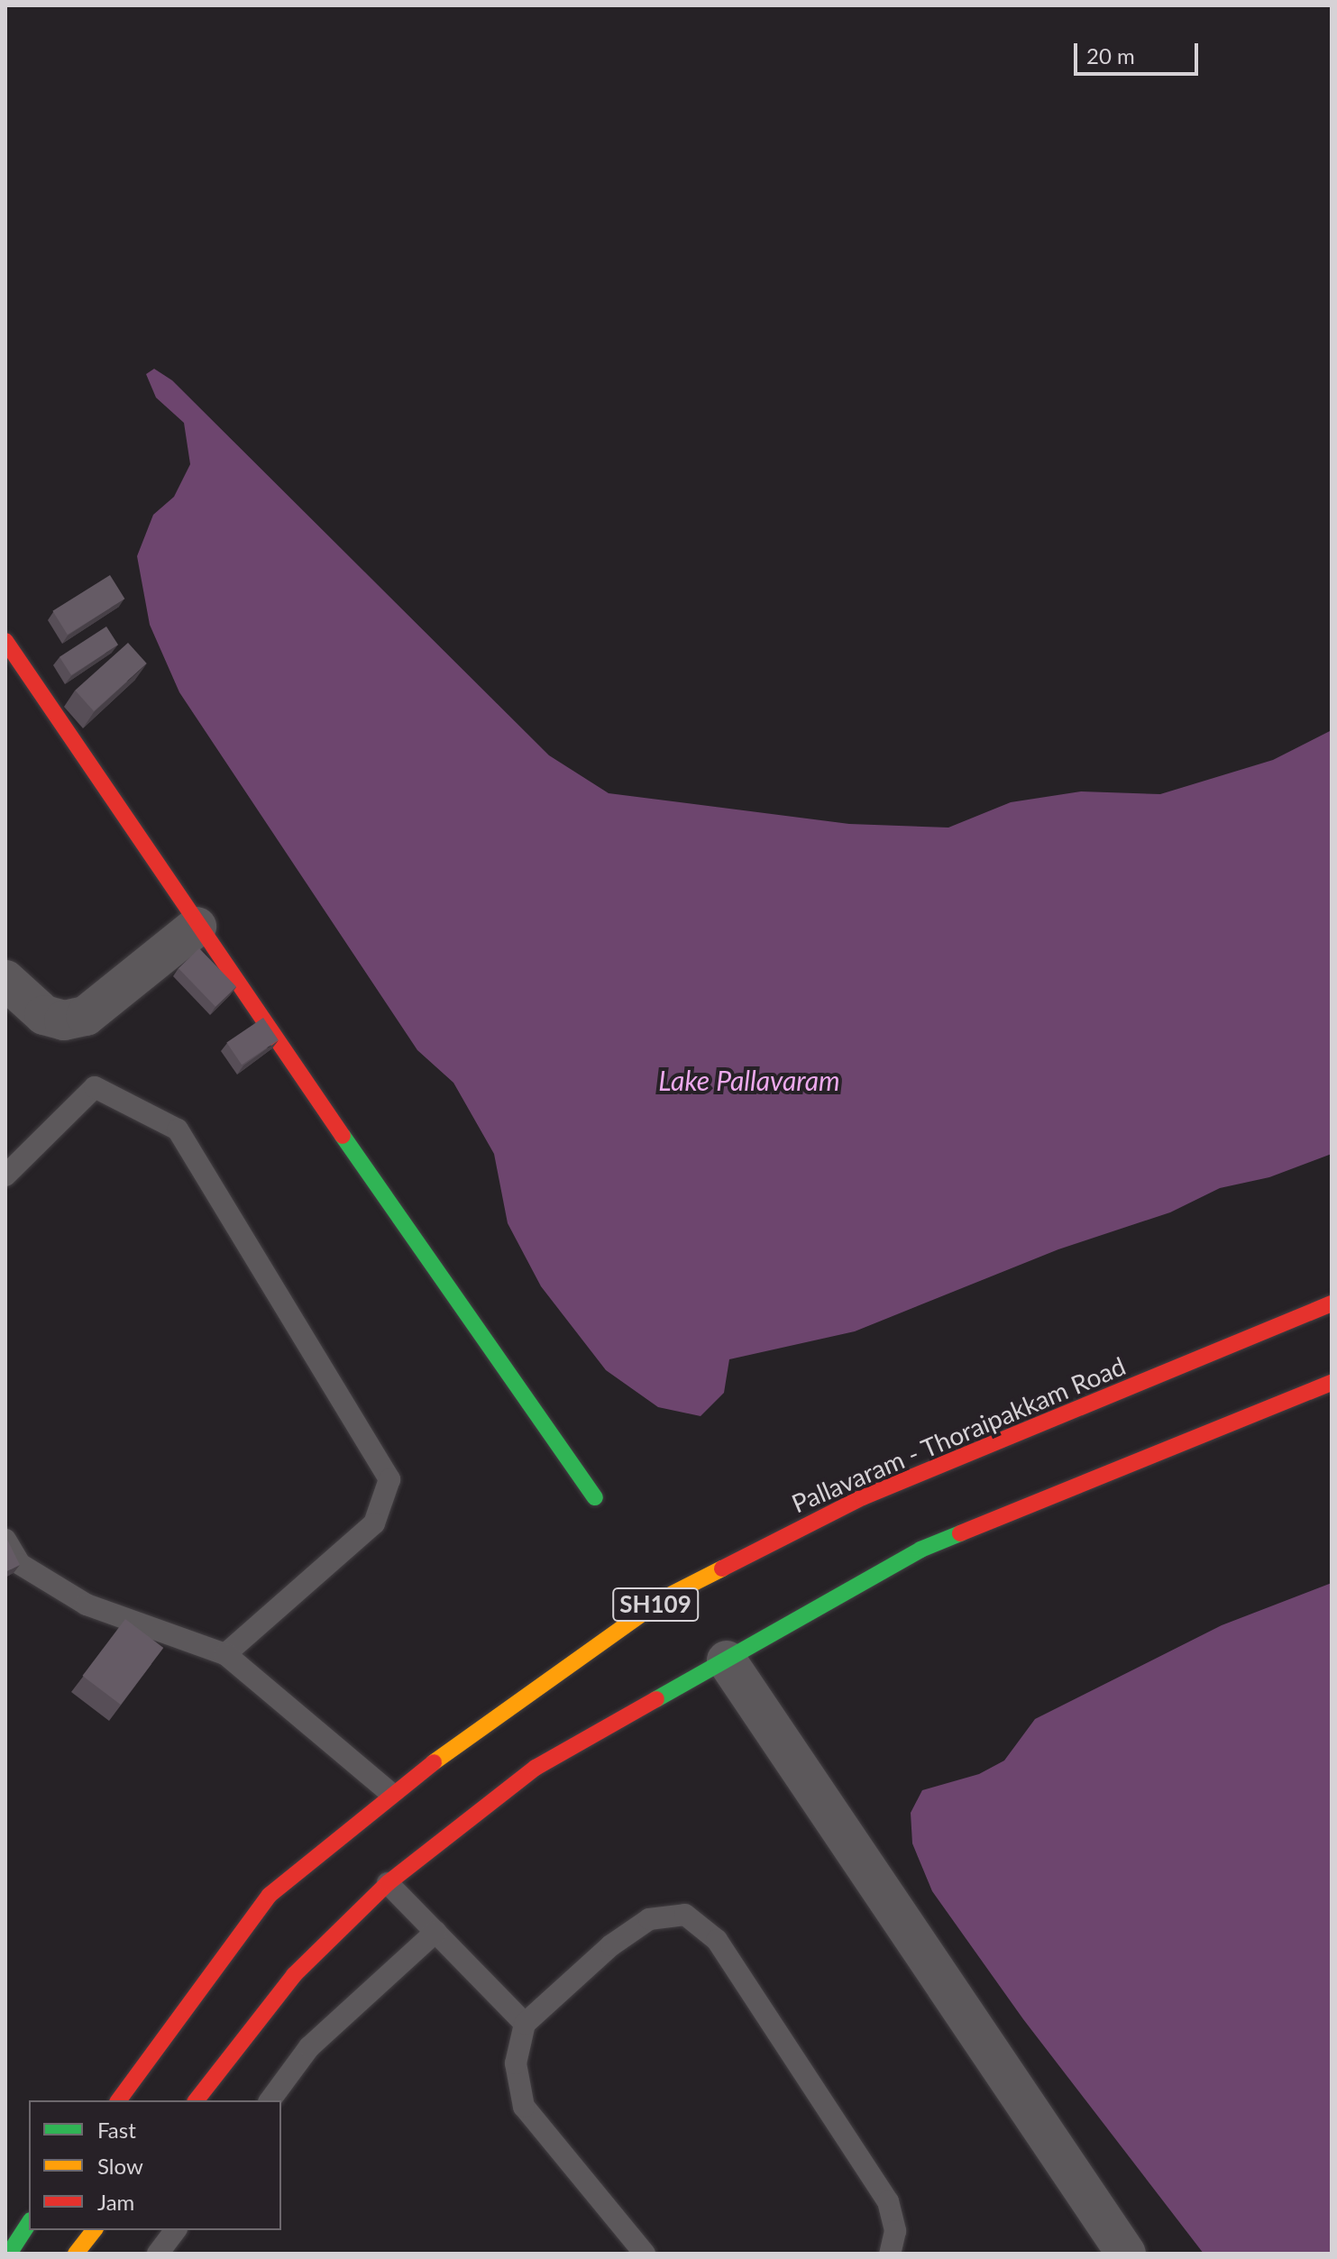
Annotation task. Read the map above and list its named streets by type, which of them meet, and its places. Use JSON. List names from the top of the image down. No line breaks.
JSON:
{"streets":{"main road":["Pallavaram - Thoraipakkam Road","SH109"]},"water":["Lake Pallavaram"],"legend":["Fast","Slow","Jam"],"scale_bar":"20 m"}
